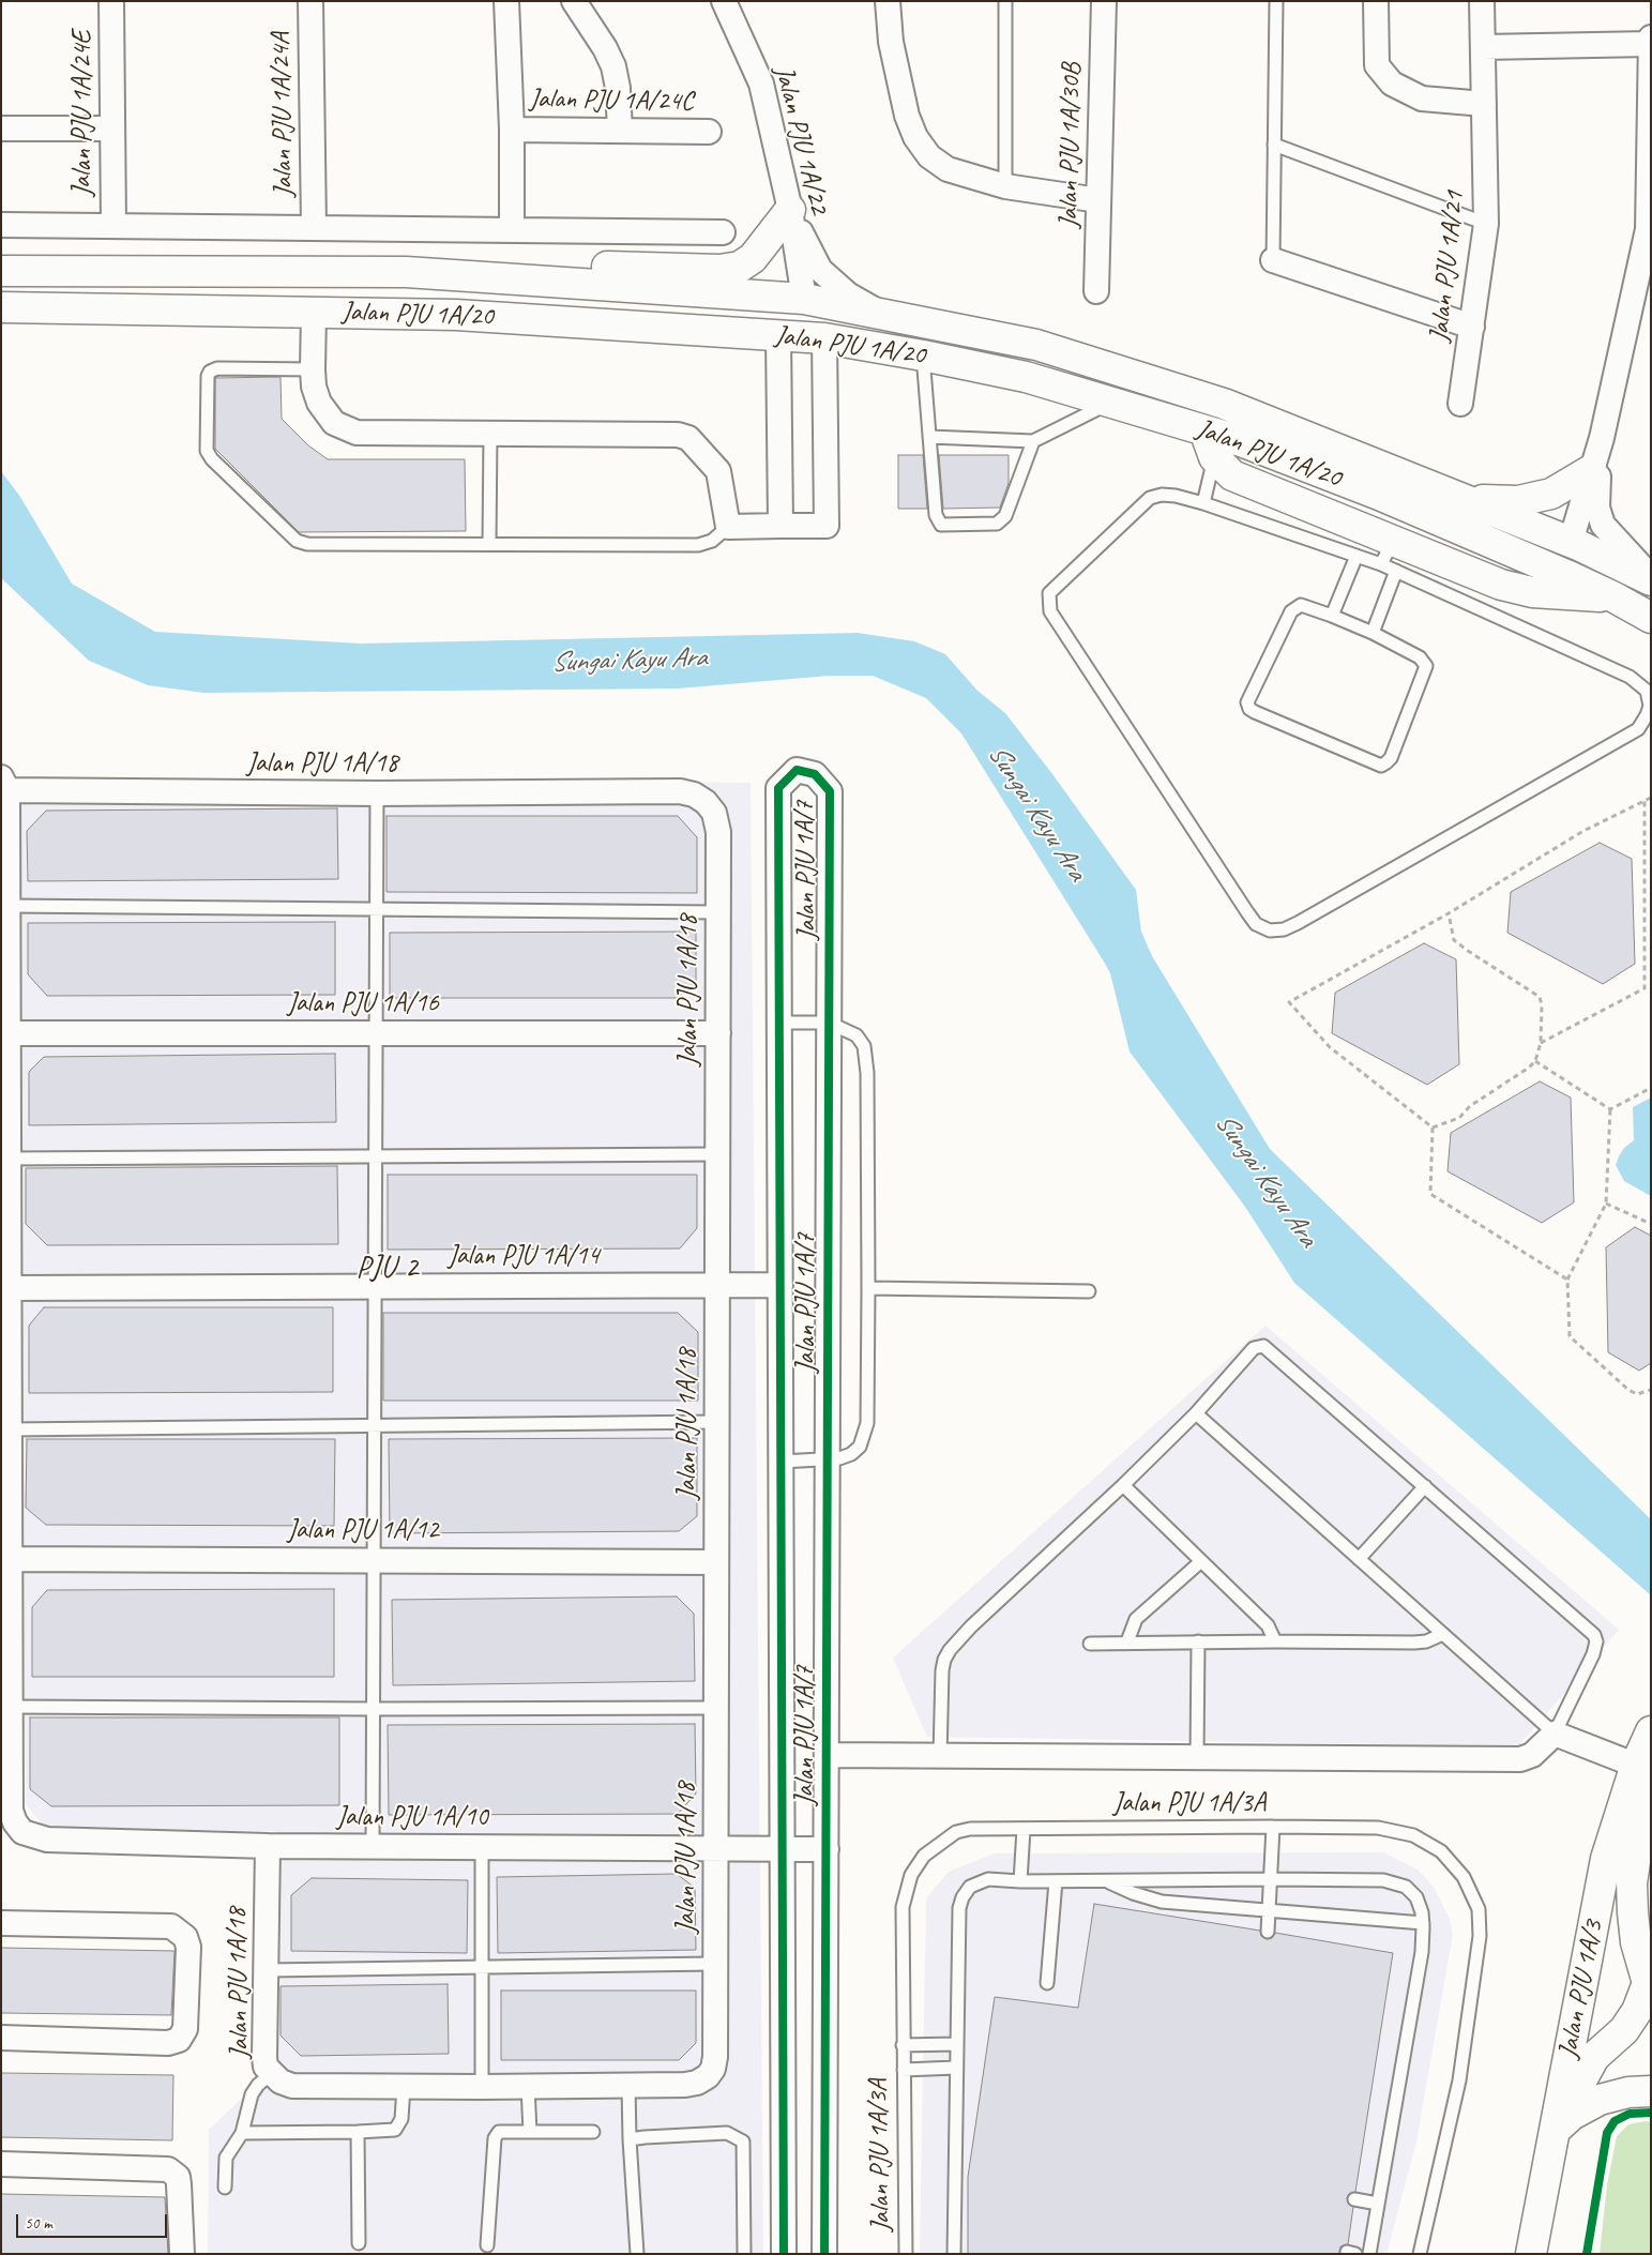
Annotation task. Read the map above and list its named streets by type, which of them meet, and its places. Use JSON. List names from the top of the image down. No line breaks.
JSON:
{"streets":{"street":["Jalan PJU 1A/24C","Jalan PJU 1A/24E","Jalan PJU 1A/24A","Jalan PJU 1A/22","Jalan PJU 1A/30B","Jalan PJU 1A/21","Jalan PJU 1A/20","Jalan PJU 1A/18","Jalan PJU 1A/7","Jalan PJU 1A/16","Jalan PJU 1A/14","Jalan PJU 1A/12","Jalan PJU 1A/10","Jalan PJU 1A/3"],"lane":["Jalan PJU 1A/3A"]},"crossings":[["Jalan PJU 1A/22","Jalan PJU 1A/20"],["Jalan PJU 1A/18","Jalan PJU 1A/16"],["Jalan PJU 1A/18","Jalan PJU 1A/14"],["Jalan PJU 1A/18","Jalan PJU 1A/12"],["Jalan PJU 1A/18","Jalan PJU 1A/10"],["Jalan PJU 1A/7","Jalan PJU 1A/14"],["Jalan PJU 1A/7","Jalan PJU 1A/10"]],"districts":["PJU 2"],"water":["Sungai Kayu Ara"],"scale_bar":"50 m"}
